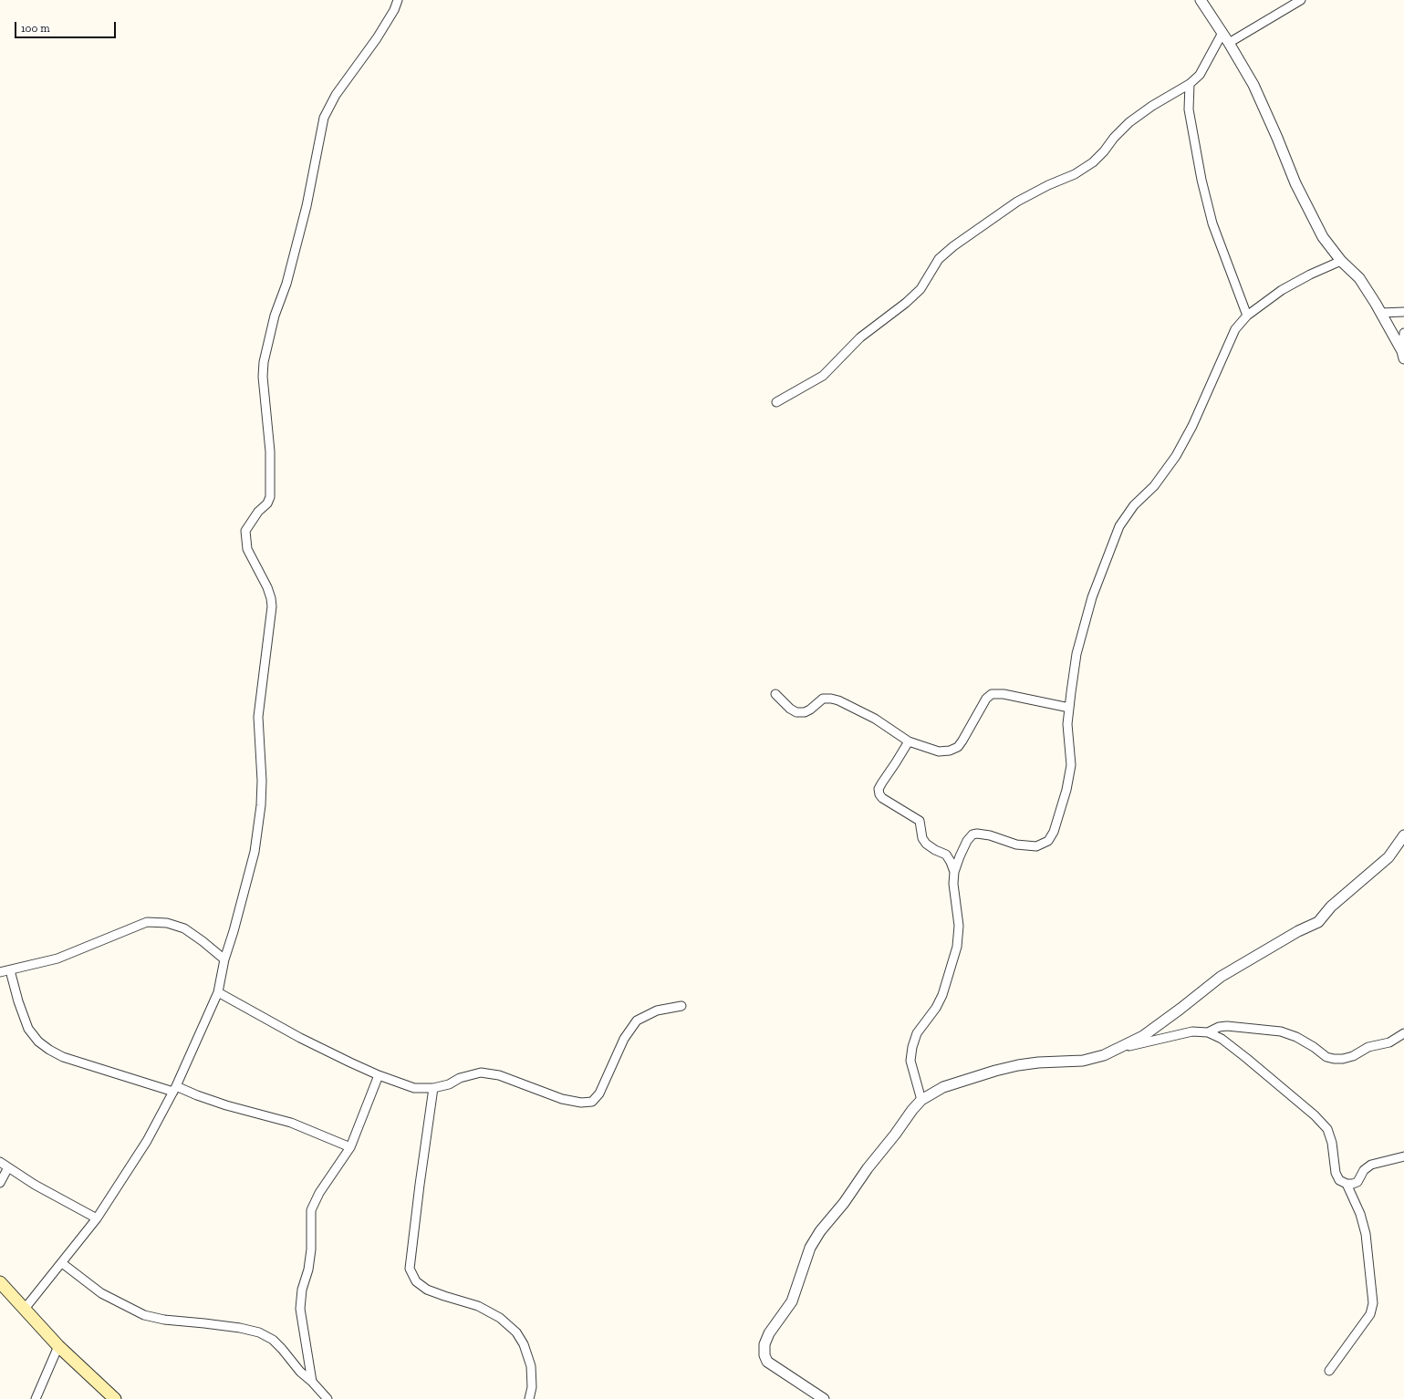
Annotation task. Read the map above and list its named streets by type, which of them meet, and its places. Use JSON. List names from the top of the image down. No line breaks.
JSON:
{"scale_bar":"100 m"}
